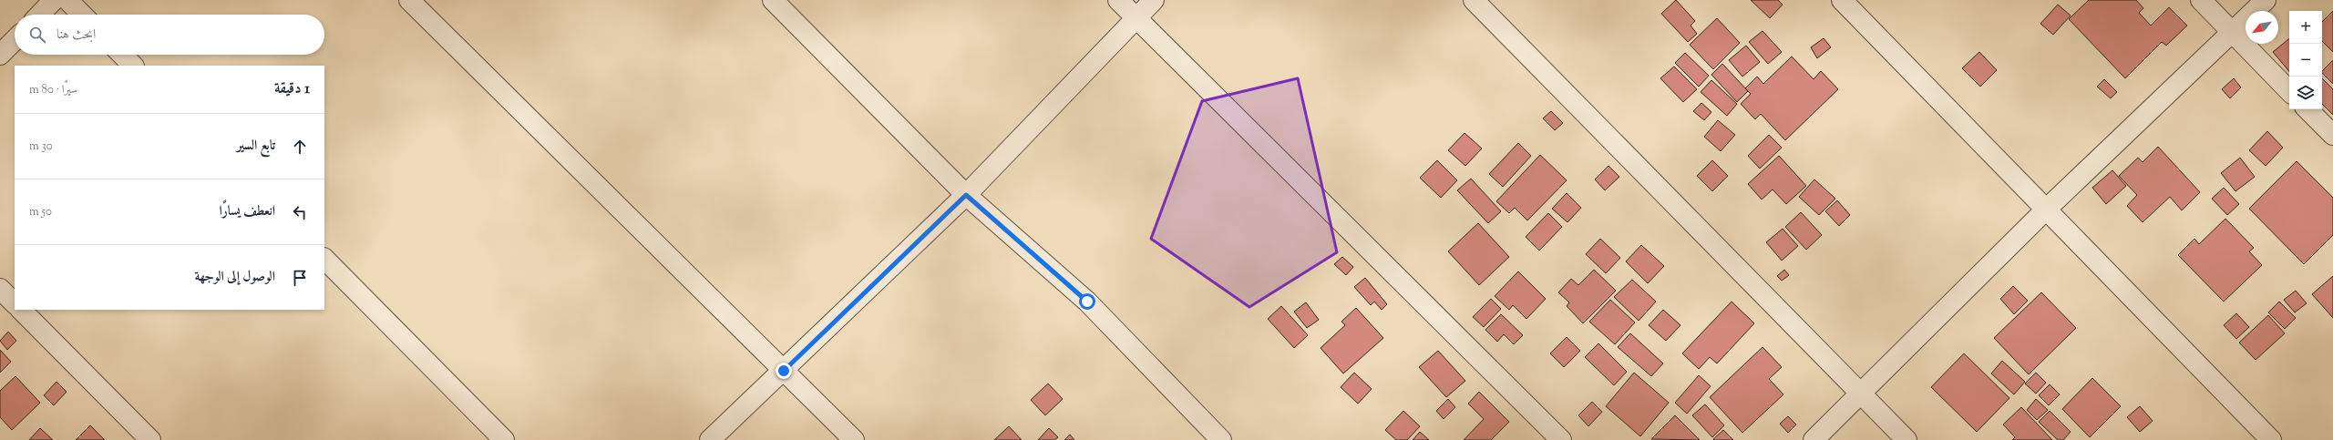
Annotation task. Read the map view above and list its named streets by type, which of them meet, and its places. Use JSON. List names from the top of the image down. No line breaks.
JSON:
{"north":"bottom left","page":{"map_buttons":["+","−"],"search":"ابحث هنا","heading":["1 دقيقة","سيرًا · 80 m"],"list":[["تابع السير","30 m"],["انعطف يسارًا","50 m"],"الوصول إلى الوجهة"]}}
